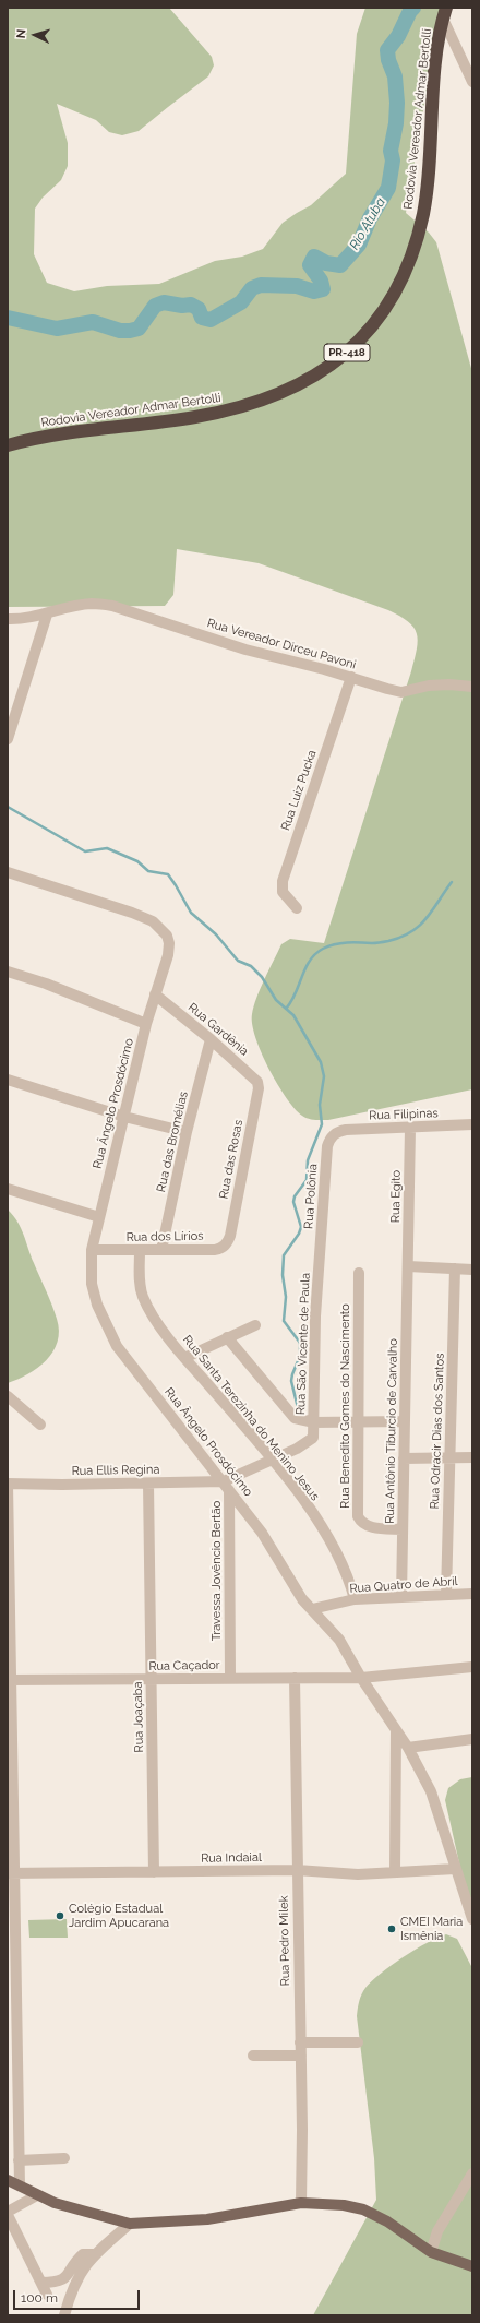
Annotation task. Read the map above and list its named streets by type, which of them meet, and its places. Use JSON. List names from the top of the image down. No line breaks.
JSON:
{"streets":{"highway":["Rodovia Vereador Admar Bertolli","PR-418"],"street":["Rua Vereador Dirceu Pavoni","Rua Luiz Pucka","Rua Gardênia","Rua Ângelo Prosdócimo","Rua Filipinas","Rua das Bromélias","Rua das Rosas","Rua Polônia","Rua Egito","Rua dos Lírios","Rua São Vicente de Paula","Rua Benedito Gomes do Nascimento","Rua Santa Terezinha do Menino Jesus","Rua Antônio Tiburcio de Carvalho","Rua Odracir Dias dos Santos","Rua Ellis Regina","Travessa Jovêncio Bertão","Rua Quatro de Abril","Rua Caçador","Rua Joaçaba","Rua Indaial","Rua Pedro Milek"]},"crossings":[["Rua Vereador Dirceu Pavoni","Rua Luiz Pucka"],["Rua Gardênia","Rua Ângelo Prosdócimo"],["Rua Gardênia","Rua das Bromélias"],["Rua Gardênia","Rua das Rosas"],["Rua Ângelo Prosdócimo","Rua dos Lírios"],["Rua Ângelo Prosdócimo","Rua Ellis Regina"],["Rua Ângelo Prosdócimo","Travessa Jovêncio Bertão"],["Rua Ângelo Prosdócimo","Rua Quatro de Abril"],["Rua Ângelo Prosdócimo","Rua Caçador"],["Rua Ângelo Prosdócimo","Rua Indaial"],["Rua Filipinas","Rua Polônia"],["Rua Filipinas","Rua Egito"],["Rua das Bromélias","Rua dos Lírios"],["Rua das Rosas","Rua dos Lírios"],["Rua Polônia","Rua São Vicente de Paula"],["Rua Egito","Rua Antônio Tiburcio de Carvalho"],["Rua dos Lírios","Rua Santa Terezinha do Menino Jesus"],["Rua São Vicente de Paula","Rua Santa Terezinha do Menino Jesus"],["Rua Benedito Gomes do Nascimento","Rua Antônio Tiburcio de Carvalho"],["Rua Santa Terezinha do Menino Jesus","Rua Quatro de Abril"],["Rua Antônio Tiburcio de Carvalho","Rua Quatro de Abril"],["Rua Odracir Dias dos Santos","Rua Quatro de Abril"],["Rua Ellis Regina","Travessa Jovêncio Bertão"],["Rua Ellis Regina","Rua Joaçaba"],["Travessa Jovêncio Bertão","Rua Caçador"],["Rua Caçador","Rua Joaçaba"],["Rua Caçador","Rua Pedro Milek"],["Rua Joaçaba","Rua Indaial"],["Rua Indaial","Rua Pedro Milek"]],"water":["Rio Atuba"],"places":["Colégio Estadual Jardim Apucarana","CMEI Maria Ismênia"],"scale_bar":"100 m","north":"left"}
